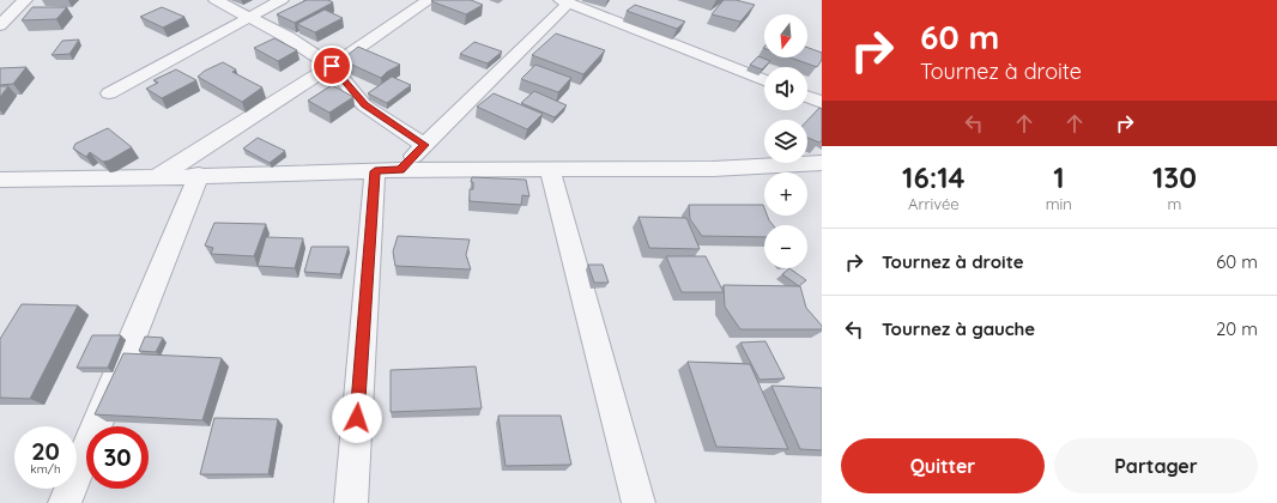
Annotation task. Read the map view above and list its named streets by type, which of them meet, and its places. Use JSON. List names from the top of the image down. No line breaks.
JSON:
{"north":"bottom","page":{"turn":["60 m","Tournez à droite"],"map_buttons":["+","−"],"eta":["16:14","Arrivée","1","min","130","m"],"list":[{"name":"Tournez à droite","value":"60 m"},{"name":"Tournez à gauche","value":"20 m"}],"speed":"20 km/h","limit":"30","buttons":["Quitter","Partager"]}}
